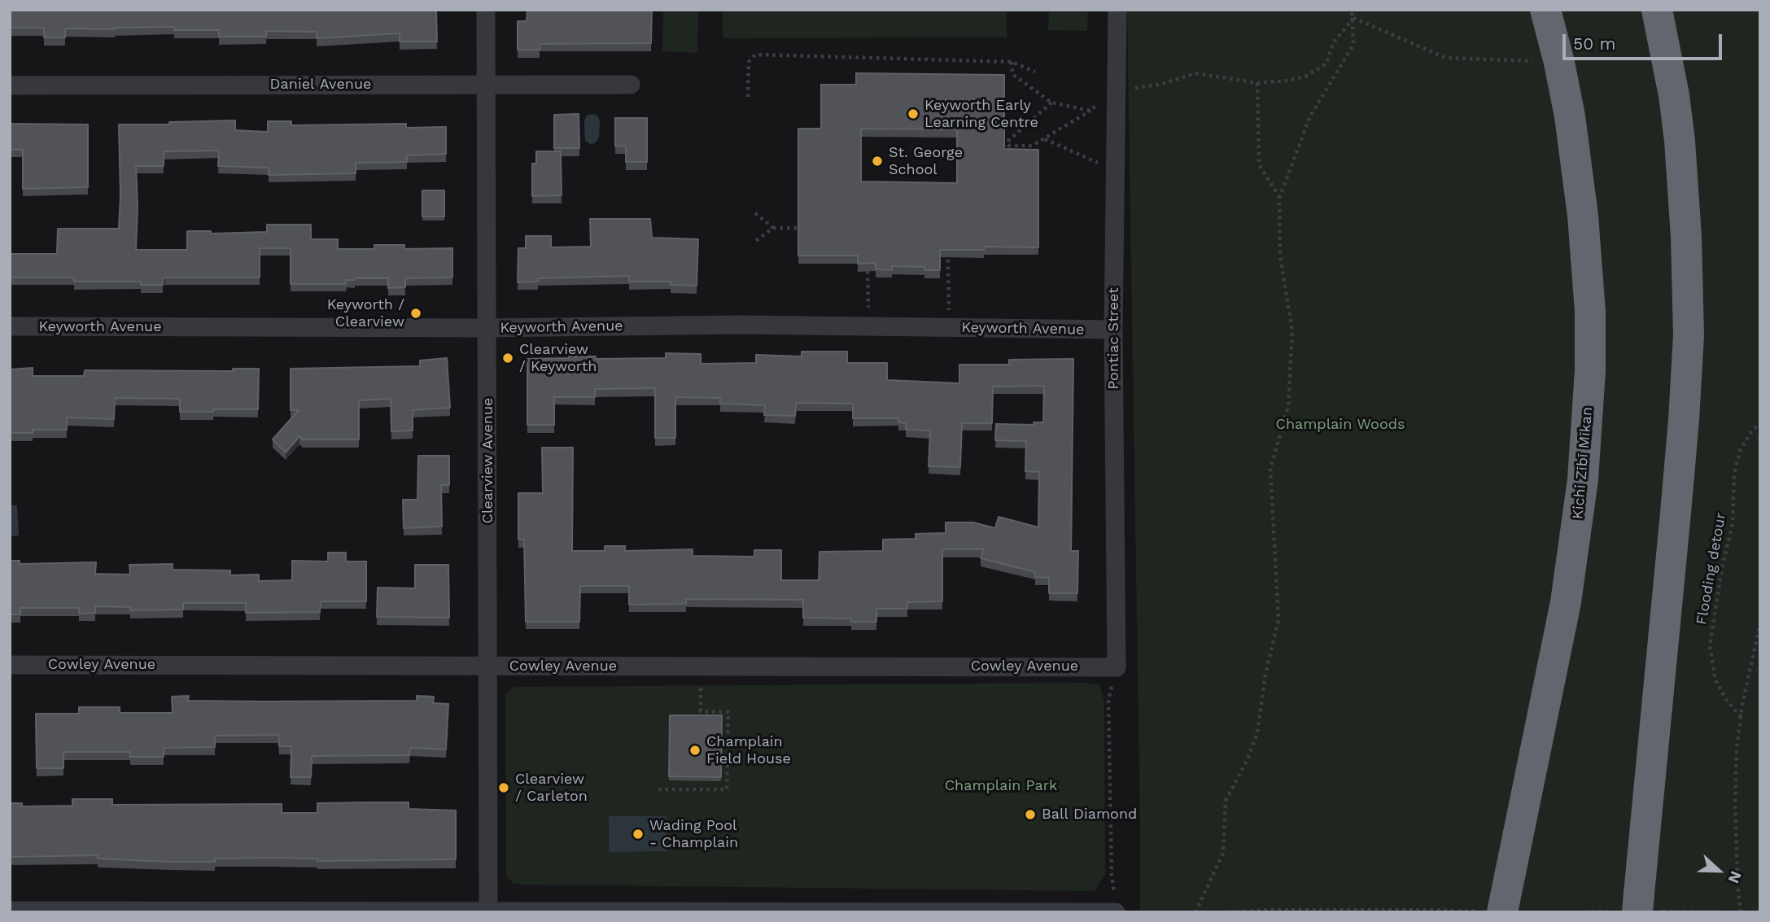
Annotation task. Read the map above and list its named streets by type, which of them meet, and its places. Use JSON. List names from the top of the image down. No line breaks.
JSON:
{"streets":{"highway":["Kichi Zībī Mīkan"],"street":["Daniel Avenue","Keyworth Avenue","Pontiac Street","Clearview Avenue","Cowley Avenue"],"path":["Flooding detour"]},"crossings":[["Daniel Avenue","Clearview Avenue"],["Keyworth Avenue","Pontiac Street"],["Keyworth Avenue","Clearview Avenue"],["Pontiac Street","Cowley Avenue"],["Clearview Avenue","Cowley Avenue"]],"parks":["Champlain Woods","Champlain Park"],"places":["Keyworth Early Learning Centre","St. George School","Keyworth / Clearview","Clearview / Keyworth","Champlain Field House","Clearview / Carleton","Ball Diamond","Wading Pool - Champlain"],"scale_bar":"50 m","north":"right"}
